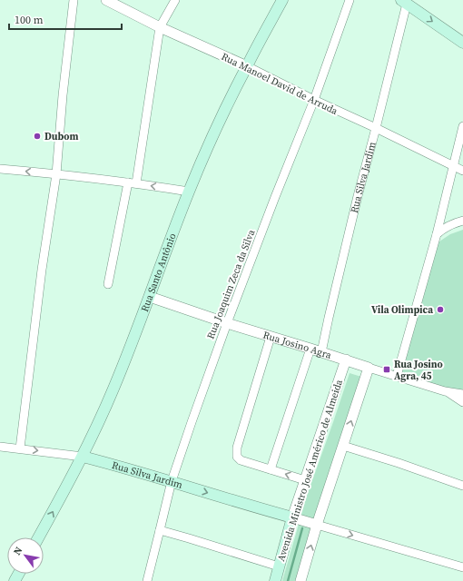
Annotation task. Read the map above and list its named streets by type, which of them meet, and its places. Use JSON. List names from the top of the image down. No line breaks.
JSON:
{"streets":{"main road":["Rua Silva Jardim","Rua Santo Antônio","Avenida Ministro José Américo de Almeida"],"street":["Rua Manoel David de Arruda","Rua Joaquim Zeca da Silva","Rua Josino Agra"]},"crossings":[["Rua Manoel David de Arruda","Rua Silva Jardim"],["Rua Manoel David de Arruda","Rua Santo Antônio"],["Rua Manoel David de Arruda","Rua Joaquim Zeca da Silva"],["Rua Silva Jardim","Rua Santo Antônio"],["Rua Silva Jardim","Rua Joaquim Zeca da Silva"],["Rua Silva Jardim","Rua Josino Agra"],["Rua Silva Jardim","Avenida Ministro José Américo de Almeida"],["Rua Santo Antônio","Rua Josino Agra"],["Rua Joaquim Zeca da Silva","Rua Josino Agra"],["Rua Josino Agra","Avenida Ministro José Américo de Almeida"]],"places":{"other":["Dubom","Vila Olimpica"],"transit":["Rua Josino Agra, 45"]},"scale_bar":"100 m","north":"top left"}
